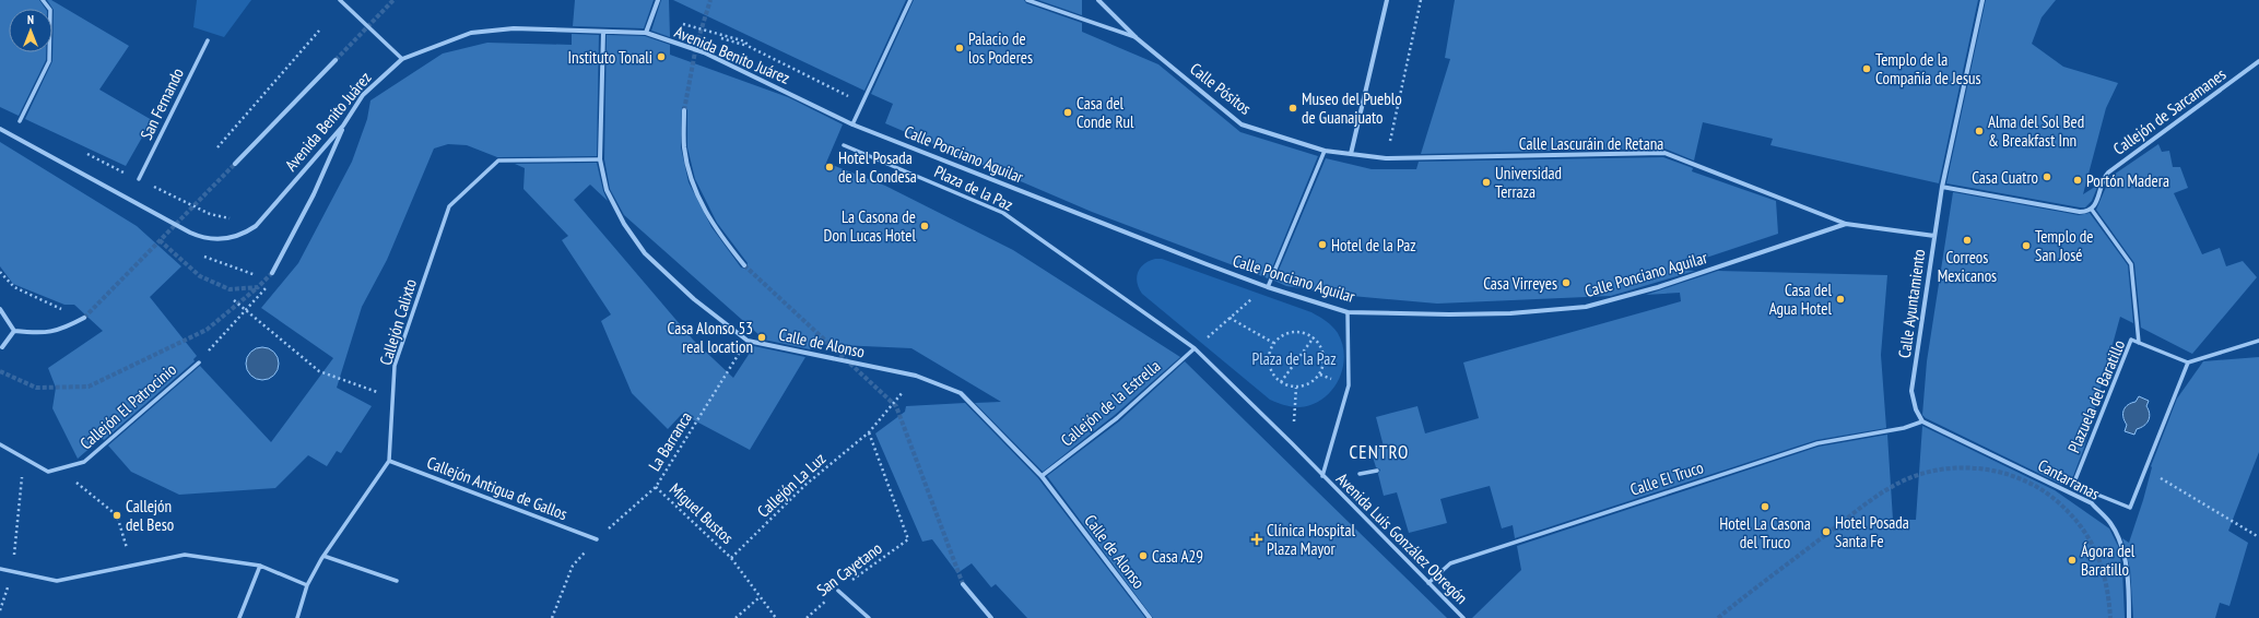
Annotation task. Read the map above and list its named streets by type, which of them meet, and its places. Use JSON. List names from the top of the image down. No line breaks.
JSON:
{"streets":{"street":["Avenida Benito Juárez","Calle Pósitos","San Fernando","Callejón de Sarcamanes","Calle Lascuráin de Retana","Calle Ponciano Aguilar","Plaza de la Paz","Calle Ayuntamiento","Callejón Calixto","Calle de Alonso","Plazuela del Baratillo","Callejón de la Estrella","Callejón El Patrocinio","Calle El Truco","Cantarranas","Callejón Antigua de Gallos","Avenida Luis González Obregón"],"path":["La Barranca","Callejón La Luz","Miguel Bustos","San Cayetano"]},"crossings":[["Avenida Benito Juárez","Calle Ponciano Aguilar"],["Avenida Benito Juárez","Calle de Alonso"],["Calle Pósitos","Calle Lascuráin de Retana"],["Calle Lascuráin de Retana","Calle Ponciano Aguilar"],["Plaza de la Paz","Callejón de la Estrella"],["Plaza de la Paz","Avenida Luis González Obregón"],["Calle Ayuntamiento","Calle El Truco"],["Calle Ayuntamiento","Cantarranas"],["Callejón Calixto","Calle de Alonso"],["Callejón Calixto","Callejón Antigua de Gallos"],["Calle de Alonso","Callejón de la Estrella"],["Calle de Alonso","La Barranca"],["Calle de Alonso","Callejón La Luz"],["La Barranca","Callejón Antigua de Gallos"],["La Barranca","Miguel Bustos"],["Calle El Truco","Cantarranas"],["Calle El Truco","Avenida Luis González Obregón"],["Callejón La Luz","Miguel Bustos"],["Callejón La Luz","San Cayetano"]],"districts":["CENTRO"],"parks":["Plaza de la Paz"],"places":{"other":["Palacio de los Poderes","Instituto Tonali","Templo de la Compañía de Jesus","Museo del Pueblo de Guanajuato","Casa del Conde Rul","Alma del Sol Bed & Breakfast Inn","Hotel Posada de la Condesa","Casa Cuatro","Portón Madera","Universidad Terraza","La Casona de Don Lucas Hotel","Correos Mexicanos","Hotel de la Paz","Templo de San José","Casa Virreyes","Casa del Agua Hotel","Casa Alonso 53 real location","Hotel La Casona del Truco","Callejón del Beso","Hotel Posada Santa Fe","Casa A29","Ágora del Baratillo"],"health":["Clínica Hospital Plaza Mayor"]},"north":"top"}
